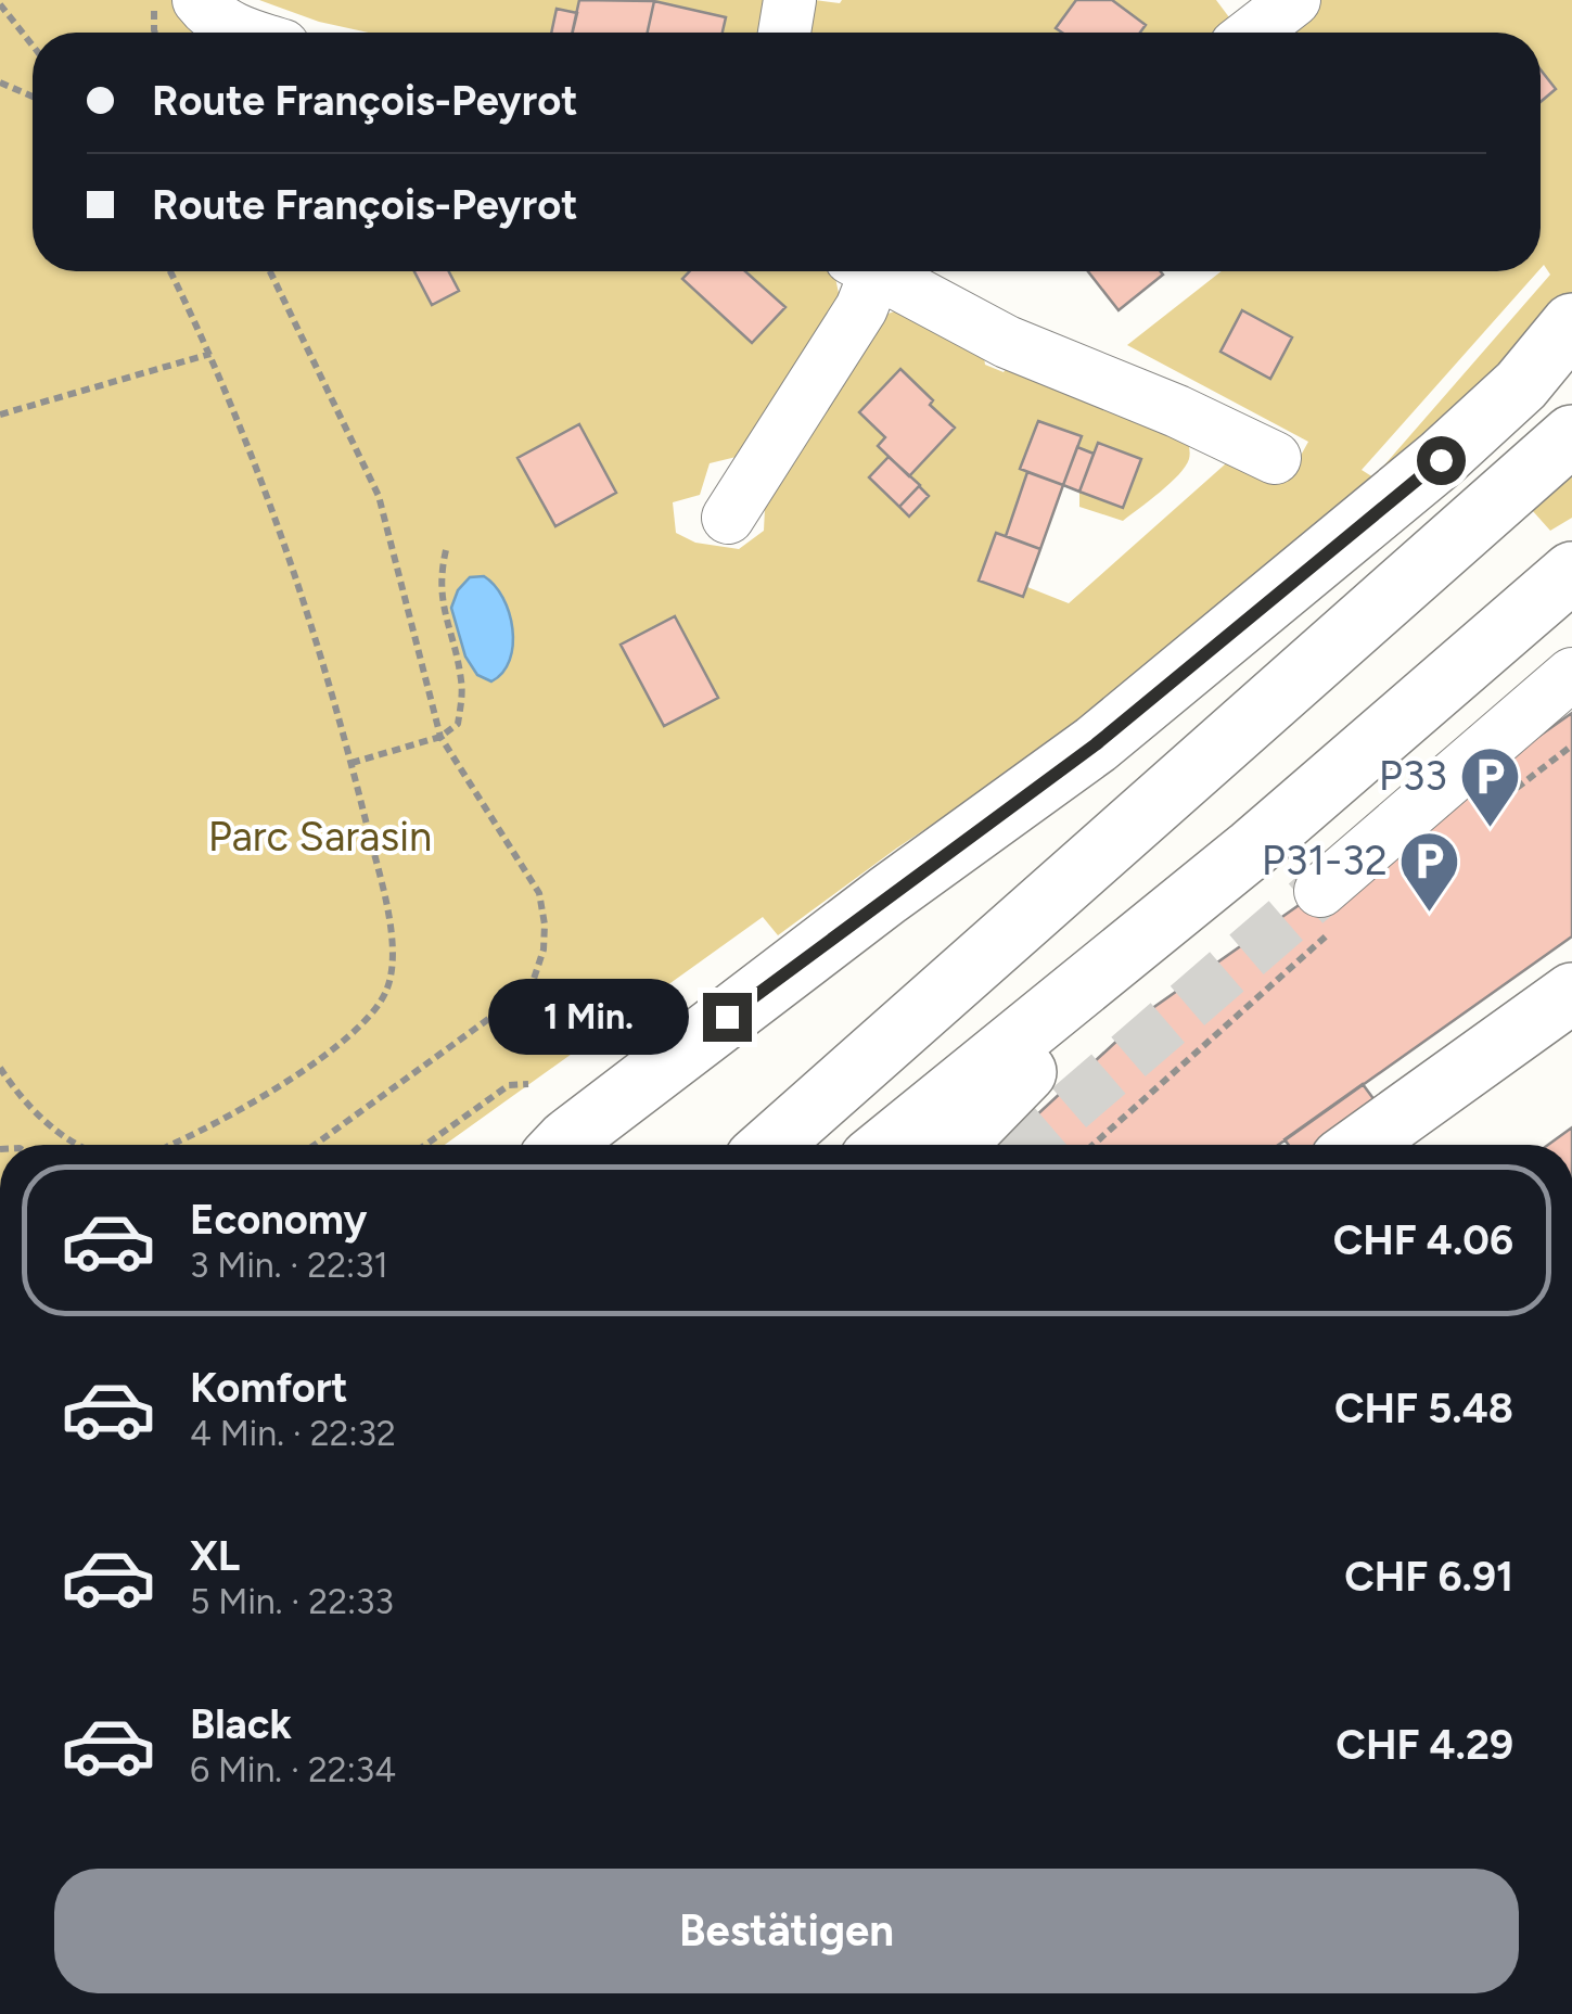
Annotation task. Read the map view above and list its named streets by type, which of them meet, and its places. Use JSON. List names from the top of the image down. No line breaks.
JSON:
{"parks":["Parc Sarasin"],"places":{"parking":["P33","P31-32"]},"page":{"banner":["Route François-Peyrot","Route François-Peyrot"],"bubble":"1 Min.","list":[{"name":"Economy","note":"3 Min. · 22:31","value":"CHF 4.06"},{"name":"Komfort","note":"4 Min. · 22:32","value":"CHF 5.48"},{"name":"XL","note":"5 Min. · 22:33","value":"CHF 6.91"},{"name":"Black","note":"6 Min. · 22:34","value":"CHF 4.29"}],"buttons":"Bestätigen"}}
